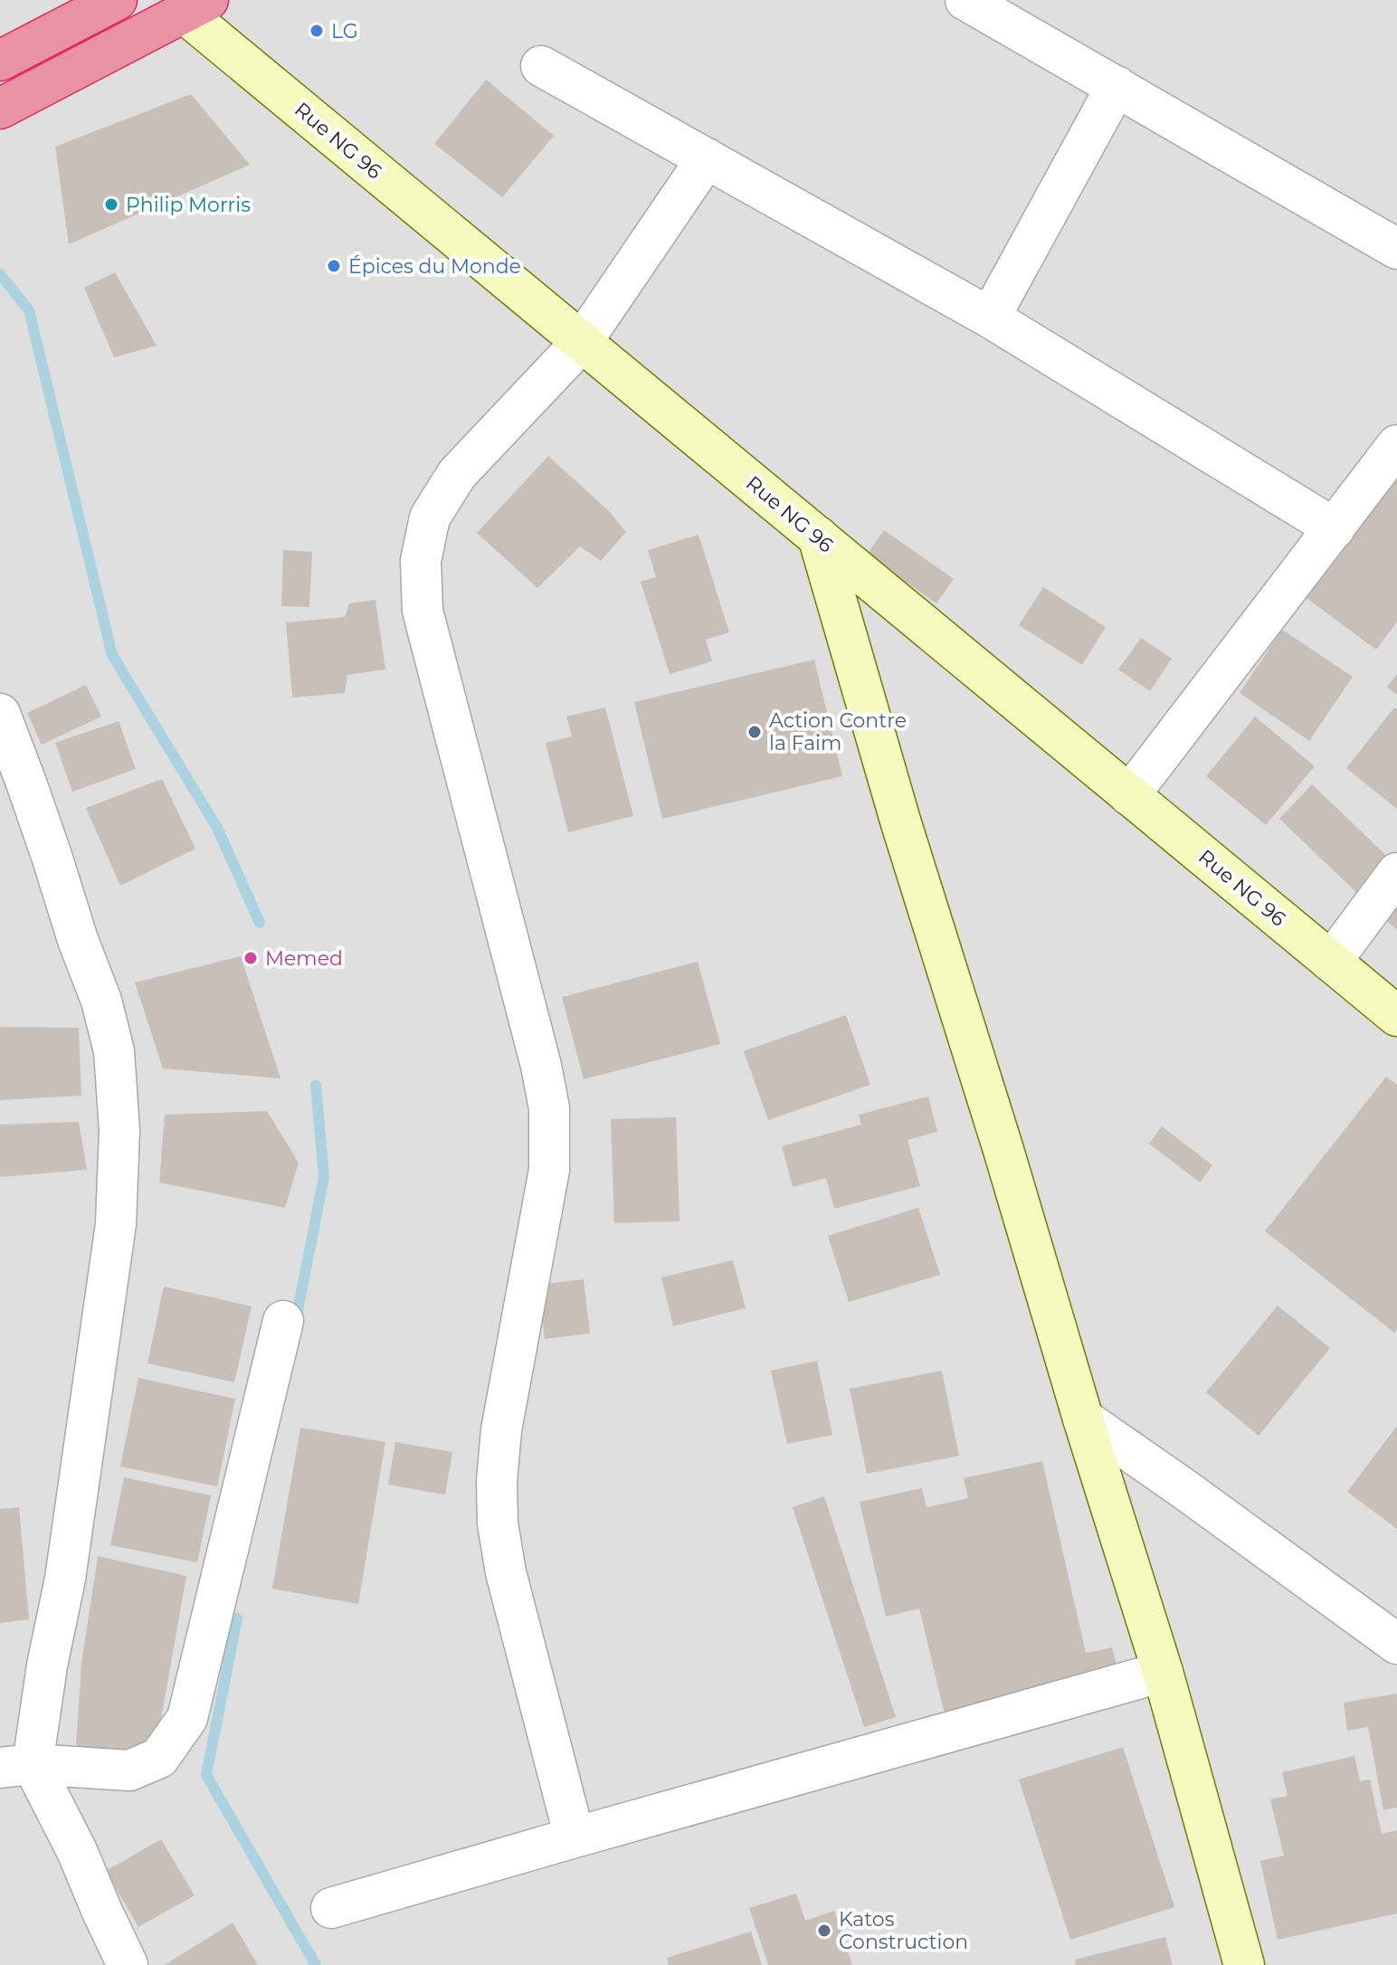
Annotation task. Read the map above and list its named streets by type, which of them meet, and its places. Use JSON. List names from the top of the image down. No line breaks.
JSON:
{"streets":{"street":["Rue NG 96"]},"places":["LG","Philip Morris","Épices du Monde","Action Contre la Faim","Memed","Katos Construction"]}
